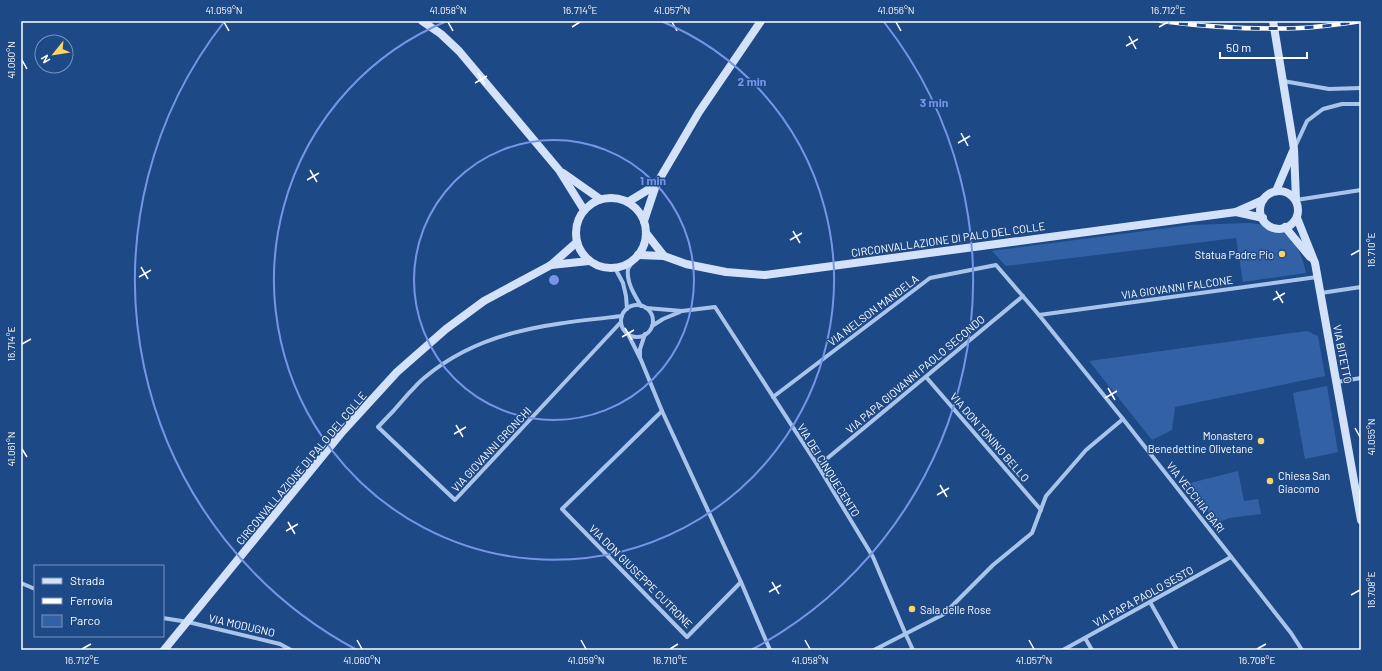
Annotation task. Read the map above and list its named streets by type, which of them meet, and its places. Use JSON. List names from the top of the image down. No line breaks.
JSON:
{"streets":{"street":["CIRCONVALLAZIONE DI PALO DEL COLLE","VIA GIOVANNI FALCONE","VIA NELSON MANDELA","VIA BITETTO","VIA PAPA GIOVANNI PAOLO SECONDO","VIA DON TONINO BELLO","VIA GIOVANNI GRONCHI","VIA DEI CINQUECENTO","VIA VECCHIA BARI","VIA DON GIUSEPPE CUTRONE","VIA PAPA PAOLO SESTO","VIA MODUGNO"]},"crossings":[["CIRCONVALLAZIONE DI PALO DEL COLLE","VIA MODUGNO"],["VIA GIOVANNI FALCONE","VIA BITETTO"],["VIA GIOVANNI FALCONE","VIA VECCHIA BARI"],["VIA NELSON MANDELA","VIA DEI CINQUECENTO"],["VIA NELSON MANDELA","VIA VECCHIA BARI"],["VIA PAPA GIOVANNI PAOLO SECONDO","VIA DON TONINO BELLO"],["VIA PAPA GIOVANNI PAOLO SECONDO","VIA DEI CINQUECENTO"],["VIA PAPA GIOVANNI PAOLO SECONDO","VIA VECCHIA BARI"],["VIA VECCHIA BARI","VIA PAPA PAOLO SESTO"]],"places":["Statua Padre Pio","Monastero Benedettine Olivetane","Chiesa San Giacomo","Sala delle Rose"],"legend":["Strada","Ferrovia","Parco"],"scale_bar":"50 m","north":"bottom left","coordinates":["41.059°N","41.058°N","16.714°E","41.057°N","41.056°N","16.712°E","41.060°N","16.710°E","41.055°N","41.061°N","16.708°E"],"rings":["2 min","3 min","1 min"]}
